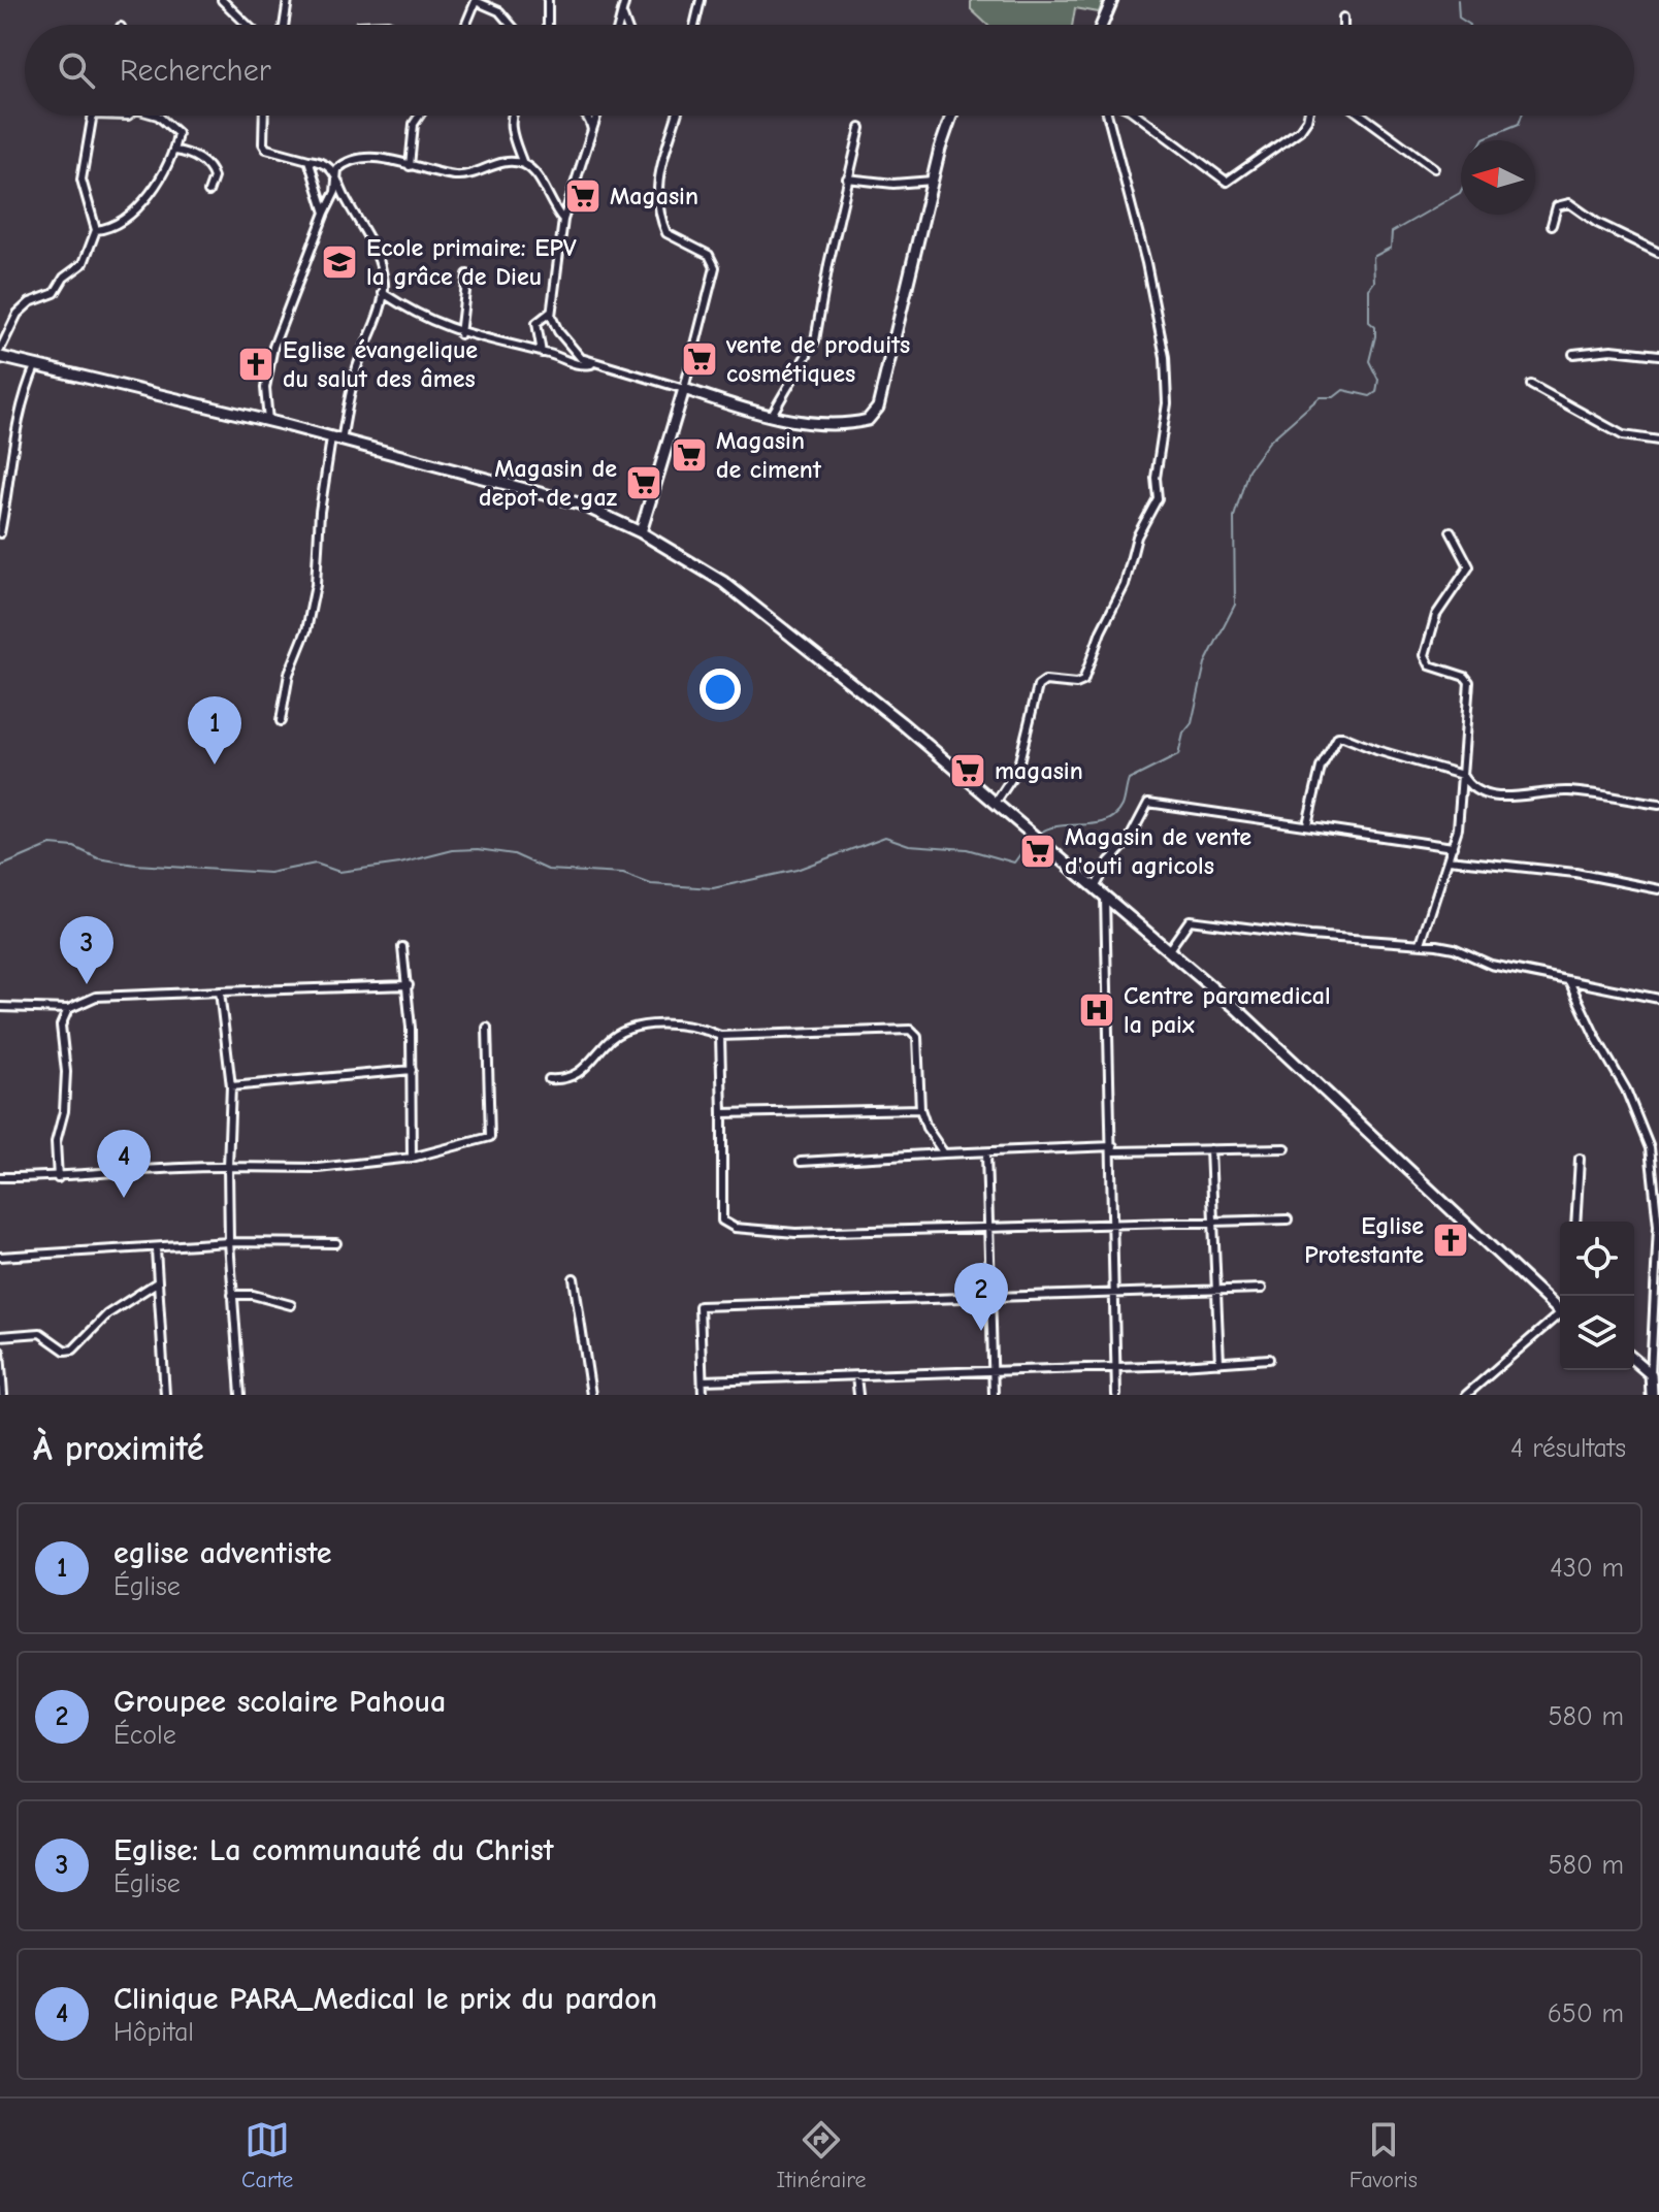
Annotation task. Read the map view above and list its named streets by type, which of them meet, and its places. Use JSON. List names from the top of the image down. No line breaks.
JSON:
{"places":{"supermarket":["Magasin","vente de produits cosmétiques","Magasin de ciment","Magasin de depot de gaz","magasin","Magasin de vente d'outi agricols"],"school or university":["Ecole primaire: EPV la grâce de Dieu"],"church":["Eglise évangelique du salut des âmes","Eglise Protestante"],"hospital":["Centre paramedical la paix"]},"north":"left","page":{"search":"Rechercher","pins":["1","3","4","2"],"heading":["À proximité","4 résultats"],"list":[{"mark":"1","name":"eglise adventiste","note":"Église","value":"430 m"},{"mark":"2","name":"Groupee scolaire Pahoua","note":"École","value":"580 m"},{"mark":"3","name":"Eglise: La communauté du Christ","note":"Église","value":"580 m"},{"mark":"4","name":"Clinique PARA_Medical le prix du pardon","note":"Hôpital","value":"650 m"}],"nav":["Carte","Itinéraire","Favoris"]}}
